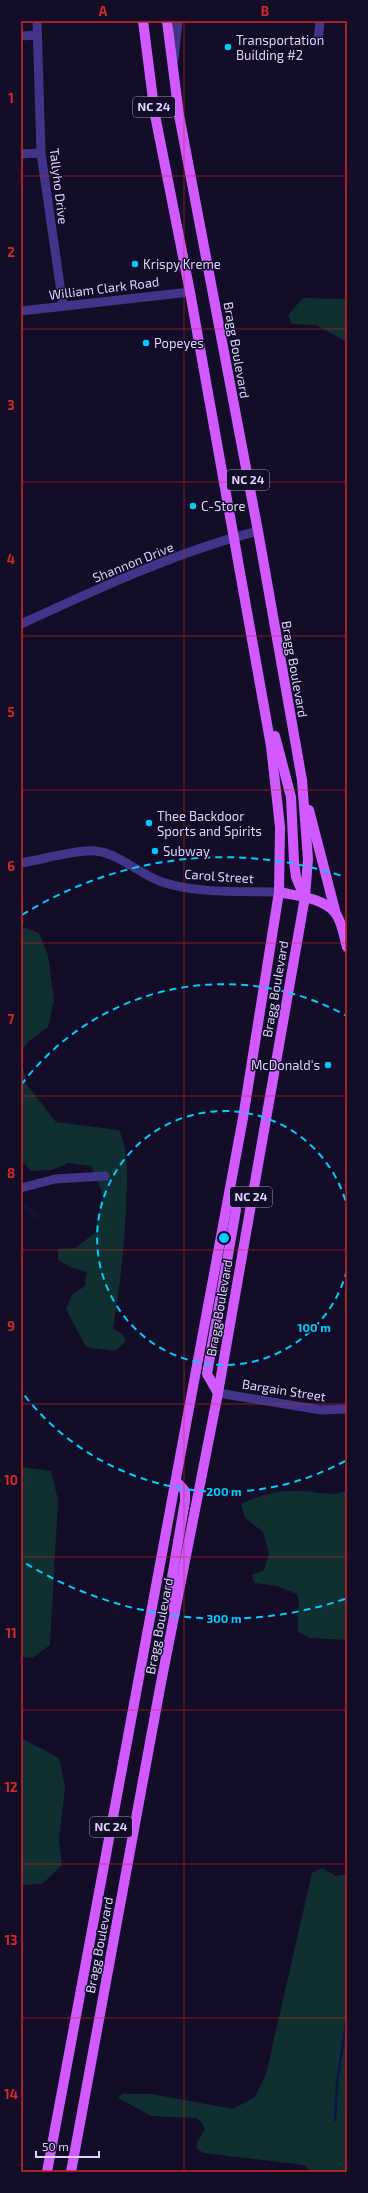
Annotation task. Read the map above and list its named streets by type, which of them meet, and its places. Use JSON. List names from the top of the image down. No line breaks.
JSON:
{"streets":{"main road":["NC 24","Bragg Boulevard"],"street":["Tallyho Drive","William Clark Road","Shannon Drive","Carol Street","Bargain Street"]},"crossings":[["Tallyho Drive","William Clark Road"],["William Clark Road","Bragg Boulevard"],["Bragg Boulevard","Shannon Drive"],["Bragg Boulevard","Carol Street"],["Bragg Boulevard","Bargain Street"]],"places":["Transportation Building #2","Krispy Kreme","Popeyes","C-Store","Thee Backdoor Sports and Spirits","Subway","McDonald's"],"scale_bar":"50 m","grid":{"columns":["A","B"],"rows":["1","2","3","4","5","6","7","8","9","10","11","12","13","14"]},"rings":["100 m","200 m","300 m"]}
